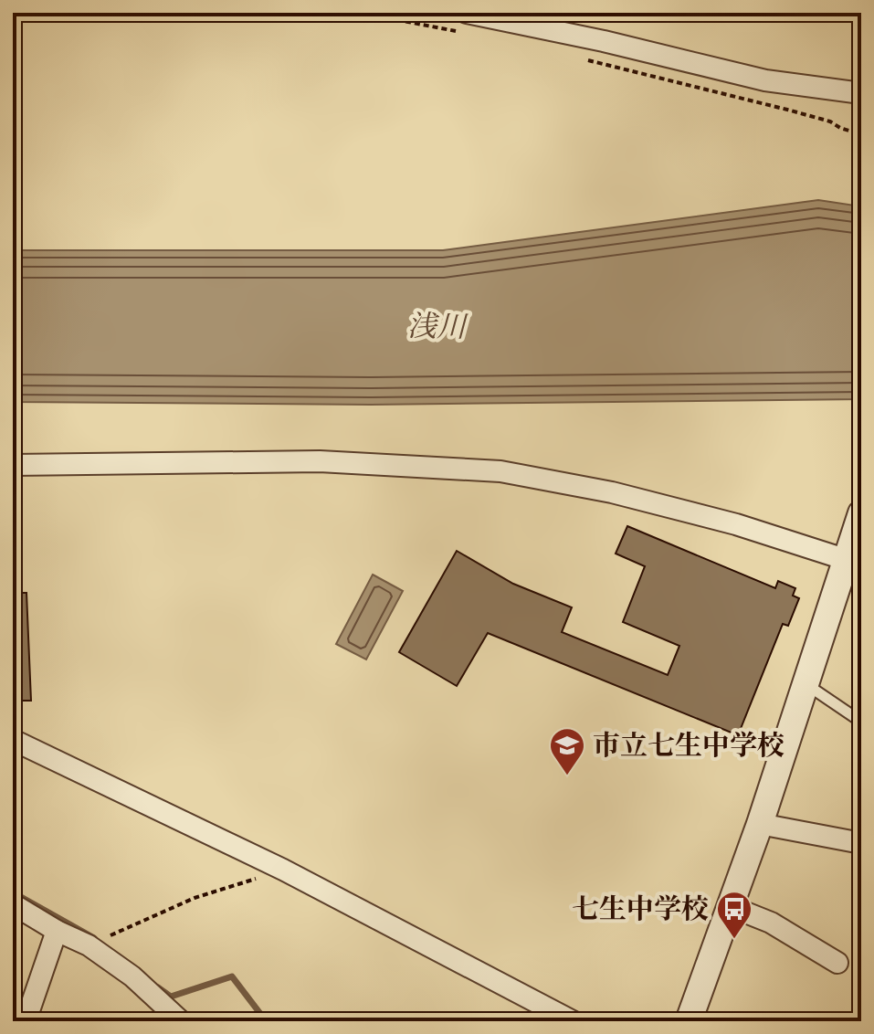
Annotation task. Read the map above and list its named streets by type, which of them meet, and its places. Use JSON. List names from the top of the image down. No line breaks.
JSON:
{"water":["浅川"],"places":{"school or university":["市立七生中学校"],"bus stop":["七生中学校"]}}
